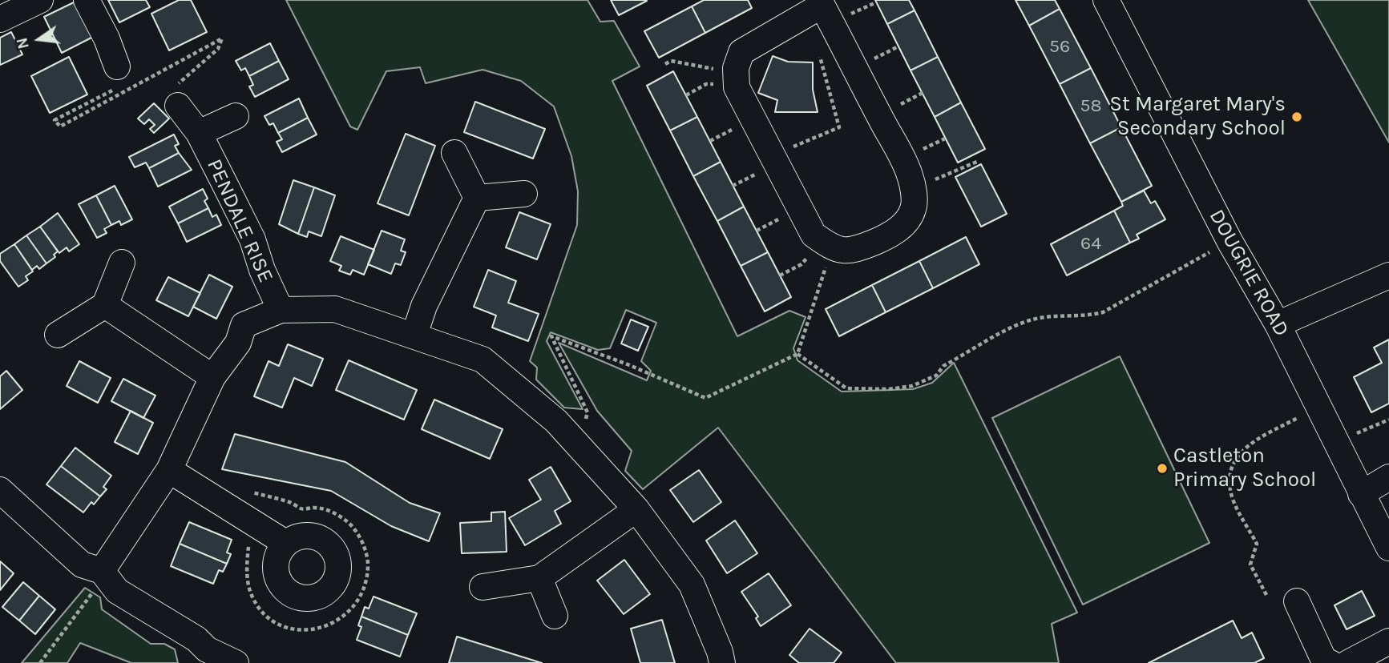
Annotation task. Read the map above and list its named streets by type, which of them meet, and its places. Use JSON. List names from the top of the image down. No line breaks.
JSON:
{"streets":{"street":["PENDALE RISE","DOUGRIE ROAD"]},"places":["St Margaret Mary's Secondary School","Castleton Primary School"],"house_numbers":["56","58","64"],"north":"left"}
